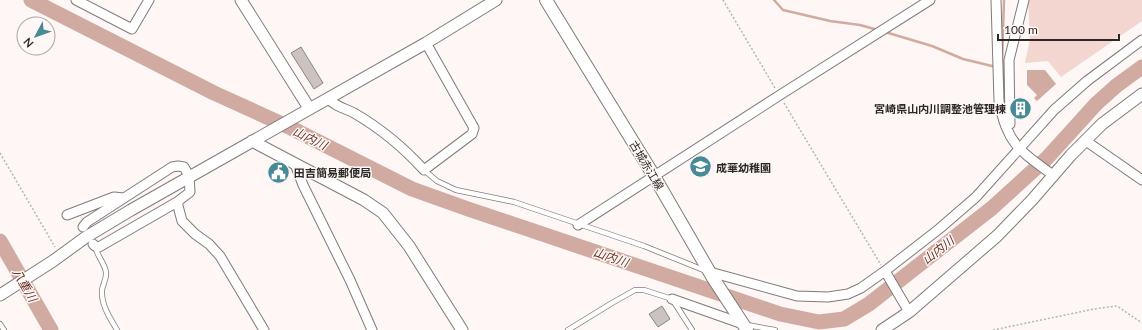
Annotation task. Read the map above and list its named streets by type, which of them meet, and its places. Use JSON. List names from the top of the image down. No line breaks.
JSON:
{"streets":{"main road":["古城赤江線"]},"water":["山内川","八重川"],"places":{"building":["宮崎県山内川調整池管理棟"],"school or university":["成華幼稚園"],"public building":["田吉簡易郵便局"]},"scale_bar":"100 m","north":"bottom left"}
